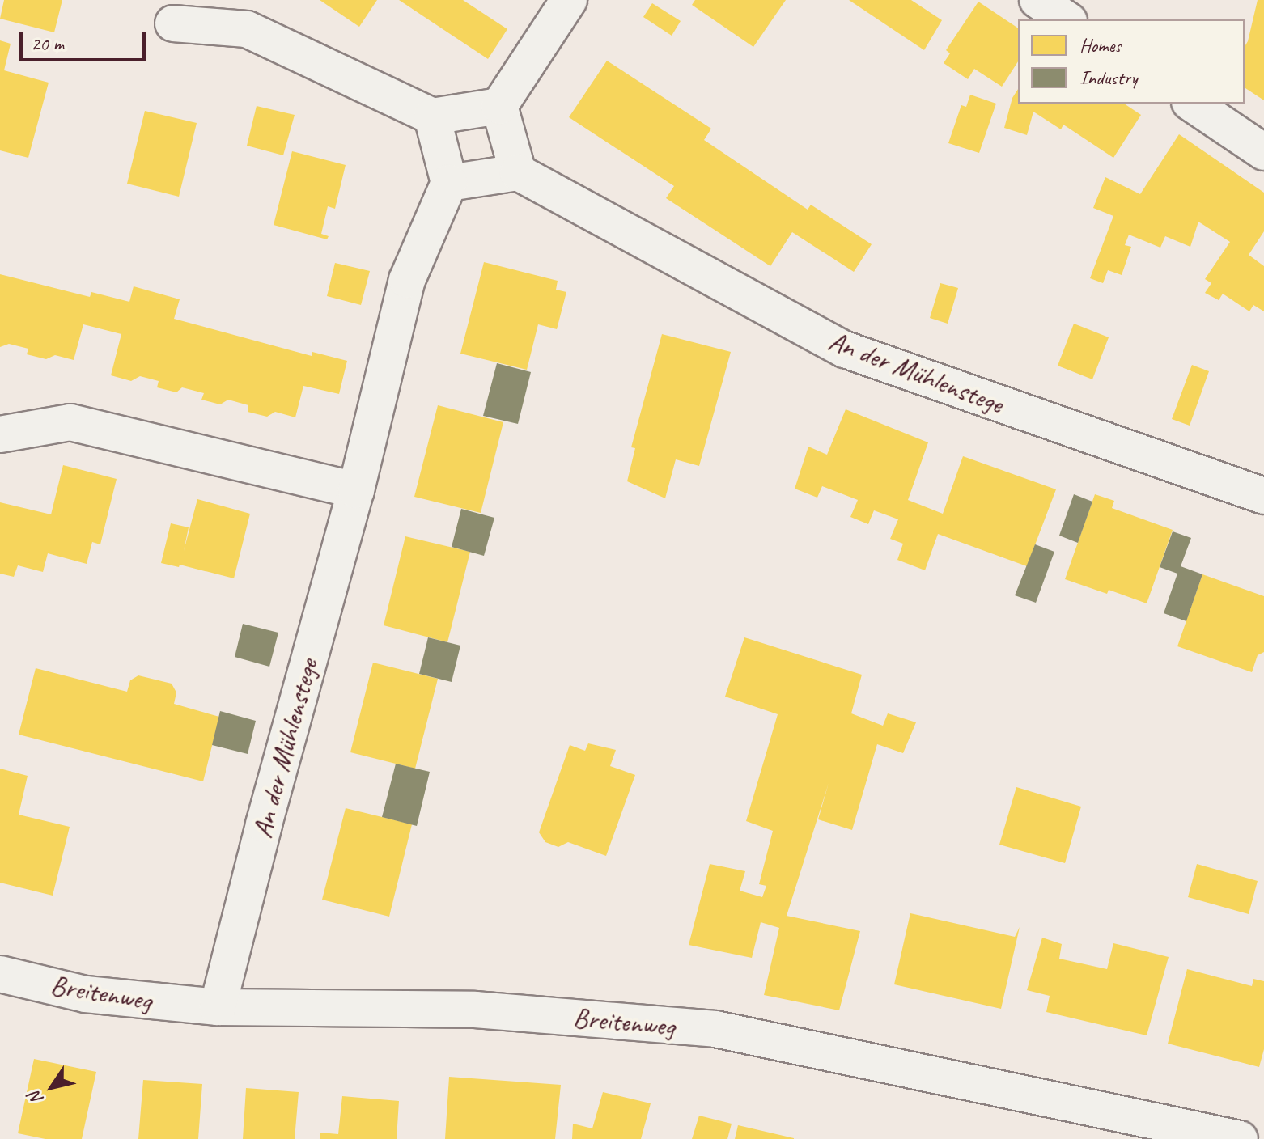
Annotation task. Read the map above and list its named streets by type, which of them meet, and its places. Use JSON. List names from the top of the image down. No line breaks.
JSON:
{"streets":{"street":["An der Mühlenstege","Breitenweg"]},"crossings":[["An der Mühlenstege","Breitenweg"]],"legend":["Homes","Industry"],"scale_bar":"20 m","north":"bottom left"}
